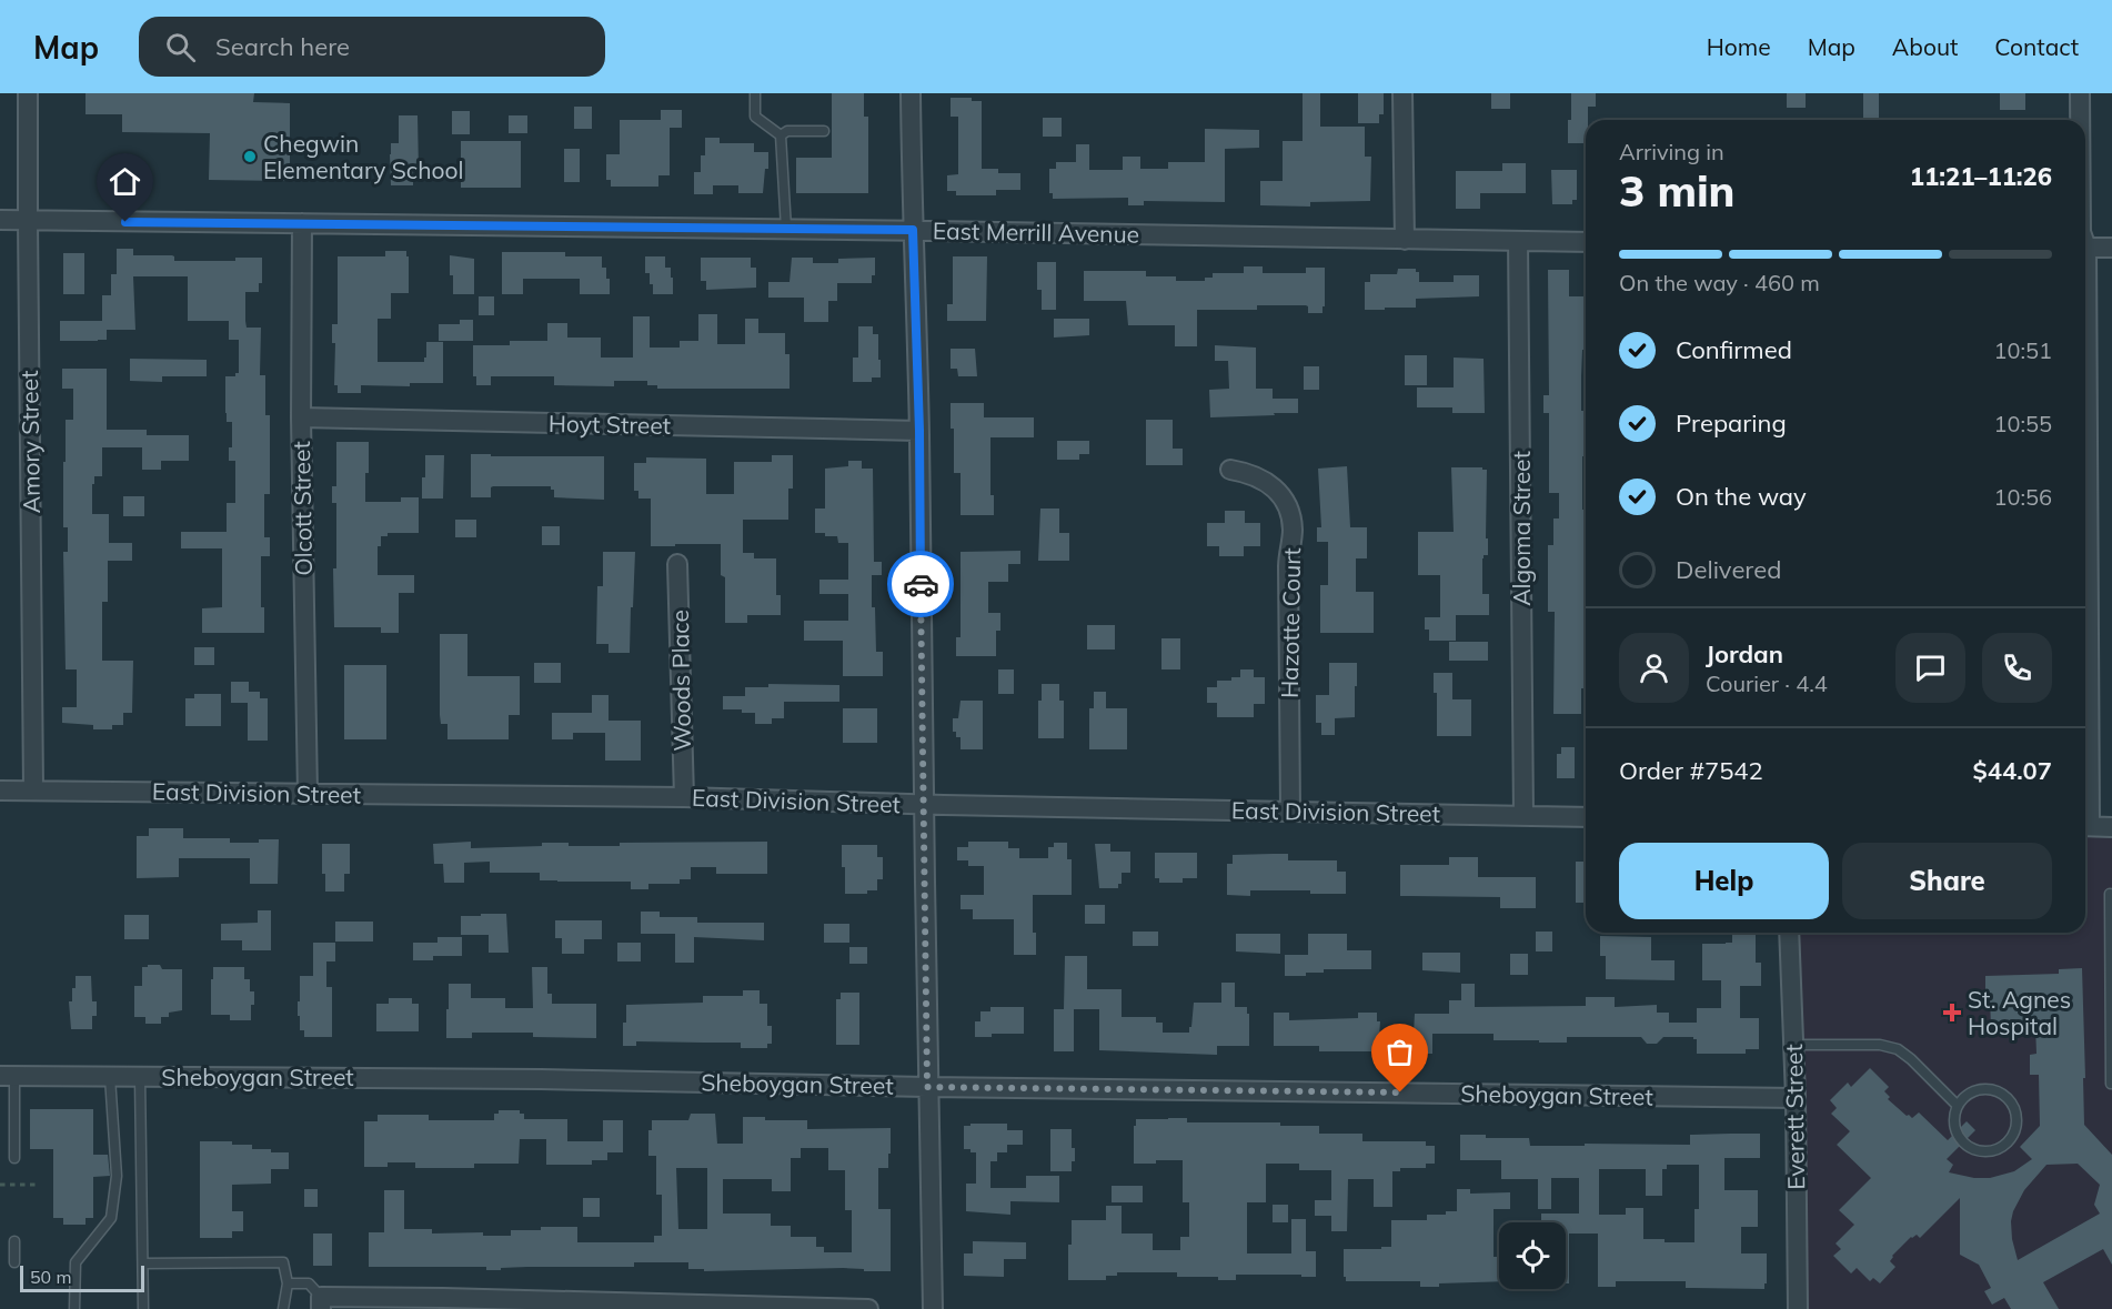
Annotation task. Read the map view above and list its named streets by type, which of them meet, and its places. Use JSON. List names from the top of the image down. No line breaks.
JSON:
{"streets":{"street":["East Merrill Avenue","Hoyt Street","Amory Street","Olcott Street","Algoma Street","Hazotte Court","Woods Place","East Division Street","Sheboygan Street","Everett Street"]},"crossings":[["East Merrill Avenue","Amory Street"],["East Merrill Avenue","Olcott Street"],["East Merrill Avenue","Algoma Street"],["Hoyt Street","Olcott Street"],["Amory Street","East Division Street"],["Olcott Street","East Division Street"],["Algoma Street","East Division Street"],["Hazotte Court","East Division Street"],["Woods Place","East Division Street"],["Sheboygan Street","Everett Street"]],"places":{"other":["Chegwin Elementary School"],"health":["St. Agnes Hospital"]},"scale_bar":"50 m","page":{"header":"Map","search":"Search here","nav":["Home","Map","About","Contact"],"heading":["3 min","Arriving in","11:21–11:26"],"panel":["Jordan","Courier · 4.4","Order #7542","$44.07"],"bar":"On the way · 460 m","list":[["Confirmed","10:51"],["Preparing","10:55"],["On the way","10:56"],"Delivered"],"buttons":["Help","Share"],"scale":"50 m"}}
